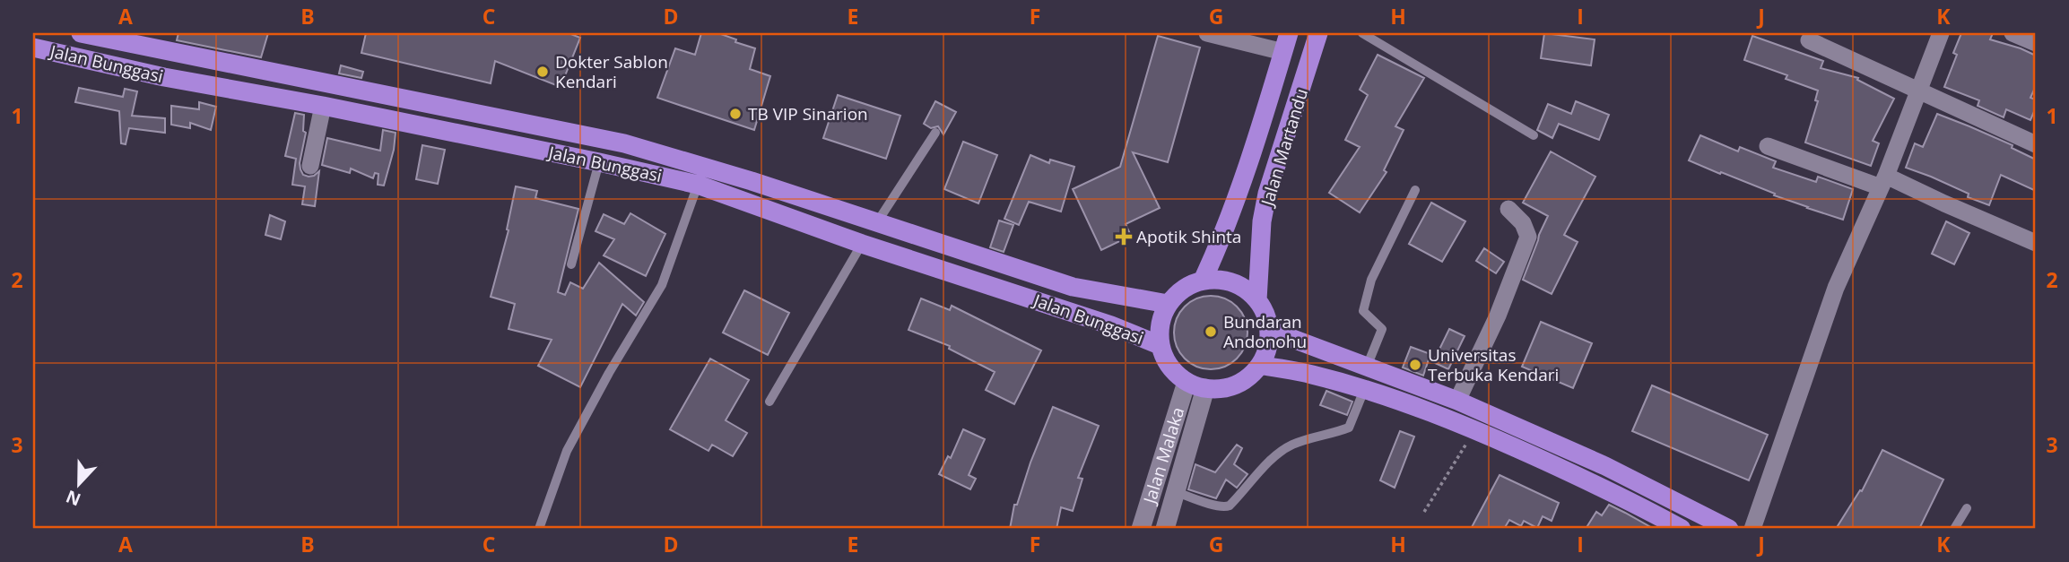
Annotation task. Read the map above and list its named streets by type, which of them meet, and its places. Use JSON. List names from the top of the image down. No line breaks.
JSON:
{"streets":{"highway":["Jalan Bunggasi","Jalan Martandu"],"street":["Jalan Malaka"]},"crossings":[["Jalan Bunggasi","Jalan Martandu"],["Jalan Bunggasi","Jalan Malaka"],["Jalan Martandu","Jalan Malaka"]],"places":{"other":["Dokter Sablon Kendari","TB VIP Sinarion","Bundaran Andonohu","Universitas Terbuka Kendari"],"health":["Apotik Shinta"]},"north":"bottom","grid":{"columns":["A","B","C","D","E","F","G","H","I","J","K"],"rows":["1","2","3"]}}
